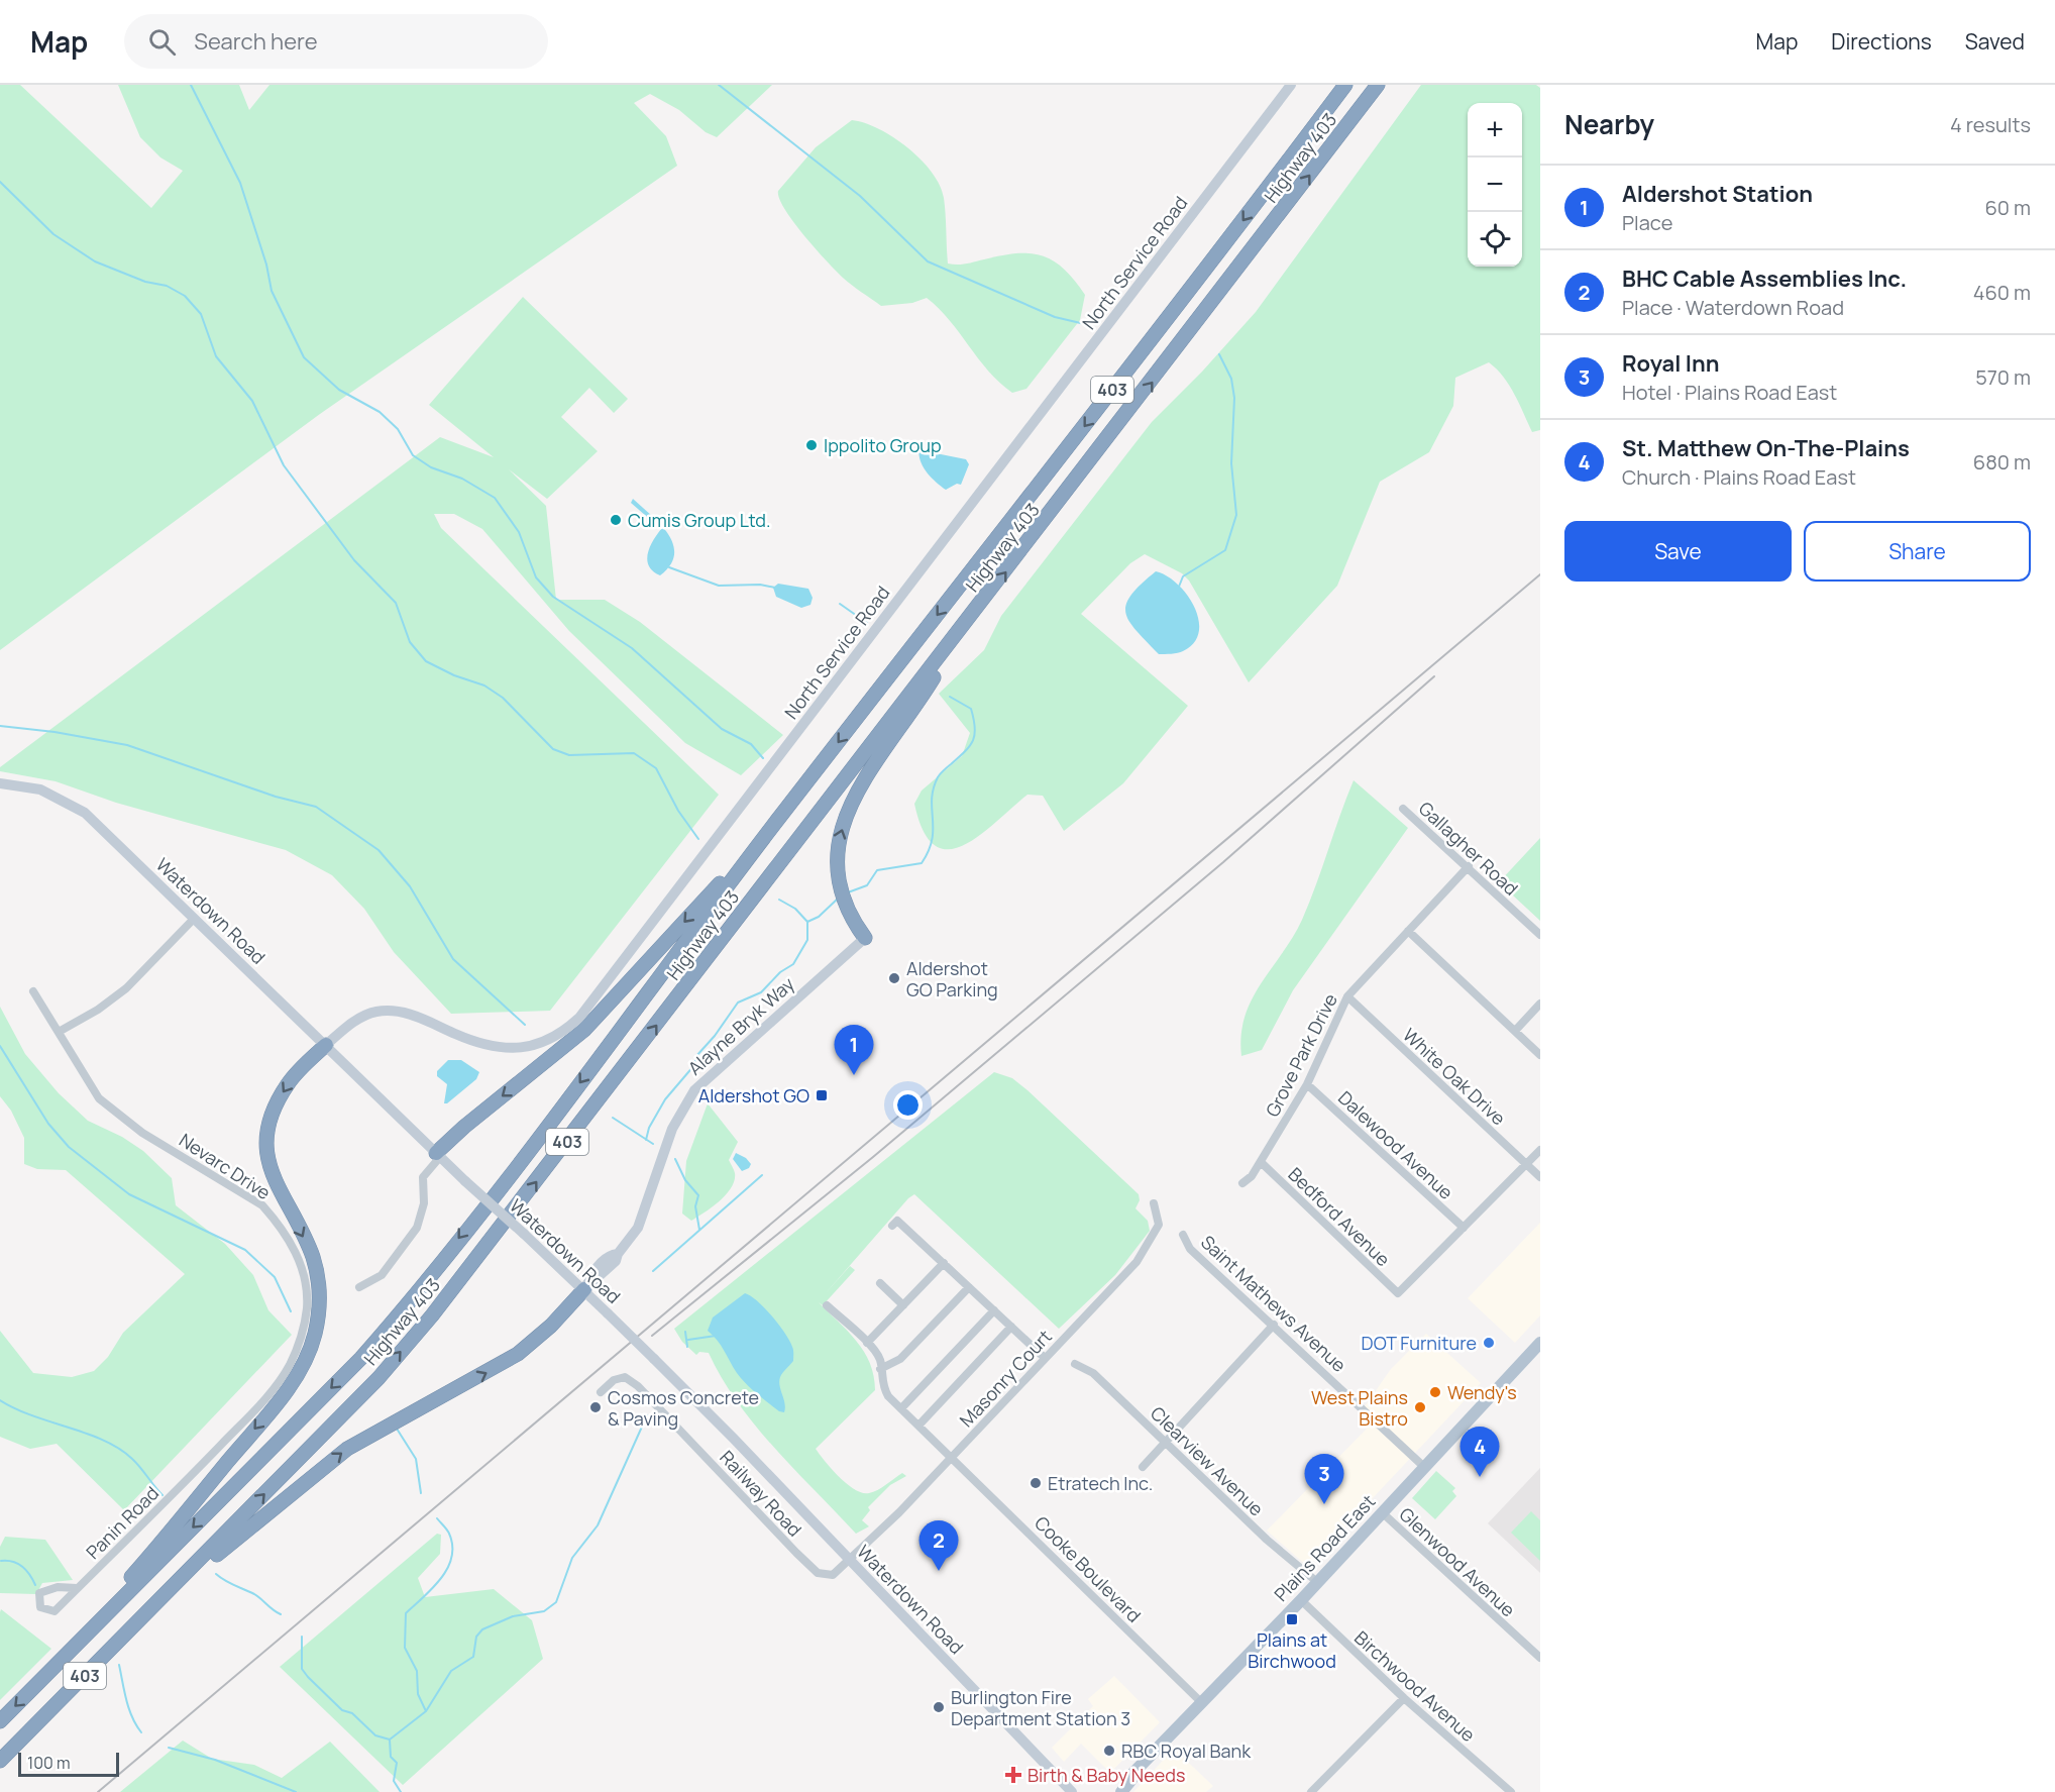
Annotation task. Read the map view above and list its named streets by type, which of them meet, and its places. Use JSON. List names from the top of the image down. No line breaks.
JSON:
{"streets":{"highway":["Highway 403","403"],"main road":["Plains Road East"],"street":["North Service Road","Gallagher Road","Waterdown Road","Alayne Bryk Way","Grove Park Drive","White Oak Drive","Dalewood Avenue","Nevarc Drive","Bedford Avenue","Saint Mathews Avenue","Masonry Court","Clearview Avenue","Railway Road","Panin Road","Glenwood Avenue","Cooke Boulevard","Birchwood Avenue"]},"crossings":[["North Service Road","Waterdown Road"],["Gallagher Road","Grove Park Drive"],["Waterdown Road","Alayne Bryk Way"],["Waterdown Road","Masonry Court"],["Waterdown Road","Railway Road"],["Grove Park Drive","White Oak Drive"],["Grove Park Drive","Dalewood Avenue"],["Grove Park Drive","Bedford Avenue"],["Dalewood Avenue","Bedford Avenue"],["Nevarc Drive","Panin Road"],["Saint Mathews Avenue","Plains Road East"],["Masonry Court","Railway Road"],["Masonry Court","Cooke Boulevard"],["Clearview Avenue","Plains Road East"],["Plains Road East","Glenwood Avenue"],["Plains Road East","Cooke Boulevard"],["Plains Road East","Birchwood Avenue"]],"places":{"other":["Ippolito Group","Cumis Group Ltd.","Aldershot GO Parking","DOT Furniture","Wendy's","Cosmos Concrete & Paving","West Plains Bistro","Etratech Inc.","Burlington Fire Department Station 3","RBC Royal Bank"],"transit":["Aldershot GO","Plains at Birchwood"],"health":["Birth & Baby Needs"]},"scale_bar":"100 m","page":{"header":"Map","search":"Search here","nav":["Map","Directions","Saved"],"heading":["Nearby","4 results"],"map_buttons":["+","−"],"list":[{"mark":"1","name":"Aldershot Station","note":"Place","value":"60 m"},{"mark":"2","name":"BHC Cable Assemblies Inc.","note":"Place · Waterdown Road","value":"460 m"},{"mark":"3","name":"Royal Inn","note":"Hotel · Plains Road East","value":"570 m"},{"mark":"4","name":"St. Matthew On-The-Plains","note":"Church · Plains Road East","value":"680 m"}],"buttons":["Save","Share"],"pins":["1","4","3","2"],"scale":"100 m"}}
